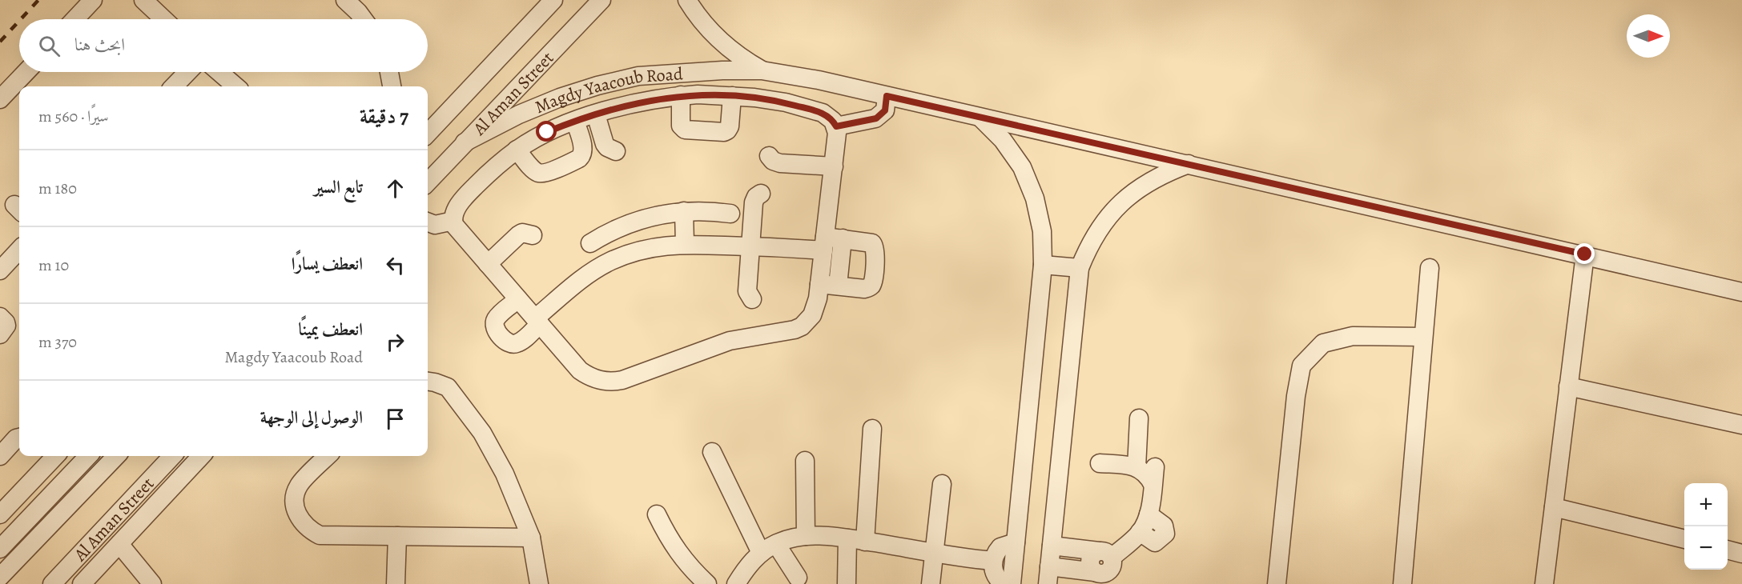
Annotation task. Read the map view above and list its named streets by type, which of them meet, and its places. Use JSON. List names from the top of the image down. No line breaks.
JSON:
{"streets":{"street":["Magdy Yaacoub Road","Al Aman Street"]},"crossings":[["Magdy Yaacoub Road","Al Aman Street"]],"north":"right","page":{"search":"ابحث هنا","heading":["7 دقيقة","سيرًا · 560 m"],"list":[["تابع السير","180 m"],["انعطف يسارًا","10 m"],["انعطف يمينًا","Magdy Yaacoub Road","370 m"],"الوصول إلى الوجهة"],"map_buttons":["+","−"]}}
